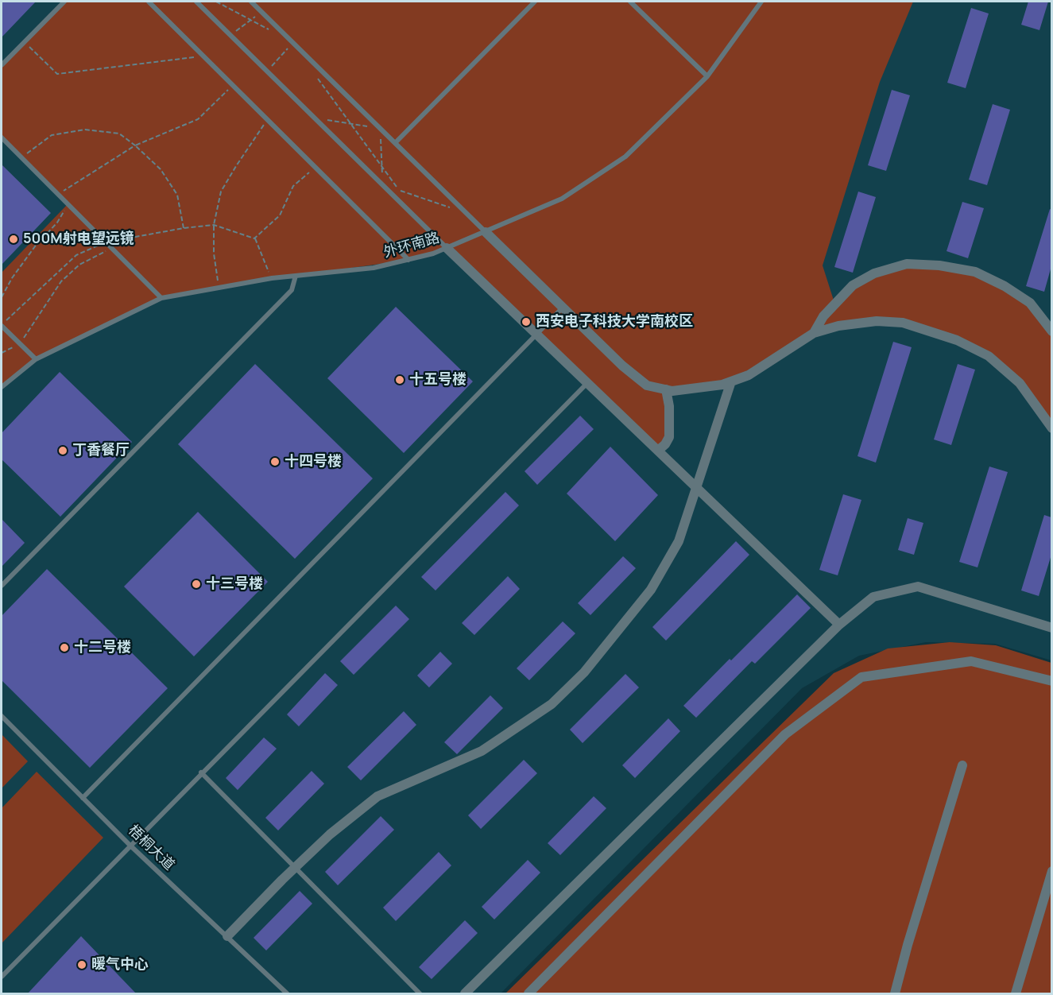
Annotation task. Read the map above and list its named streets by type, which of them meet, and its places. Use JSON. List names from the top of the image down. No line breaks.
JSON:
{"streets":{"lane":["外环南路","梧桐大道"]},"places":["500M射电望远镜","西安电子科技大学南校区","十五号楼","丁香餐厅","十四号楼","十三号楼","十二号楼","暖气中心"]}
